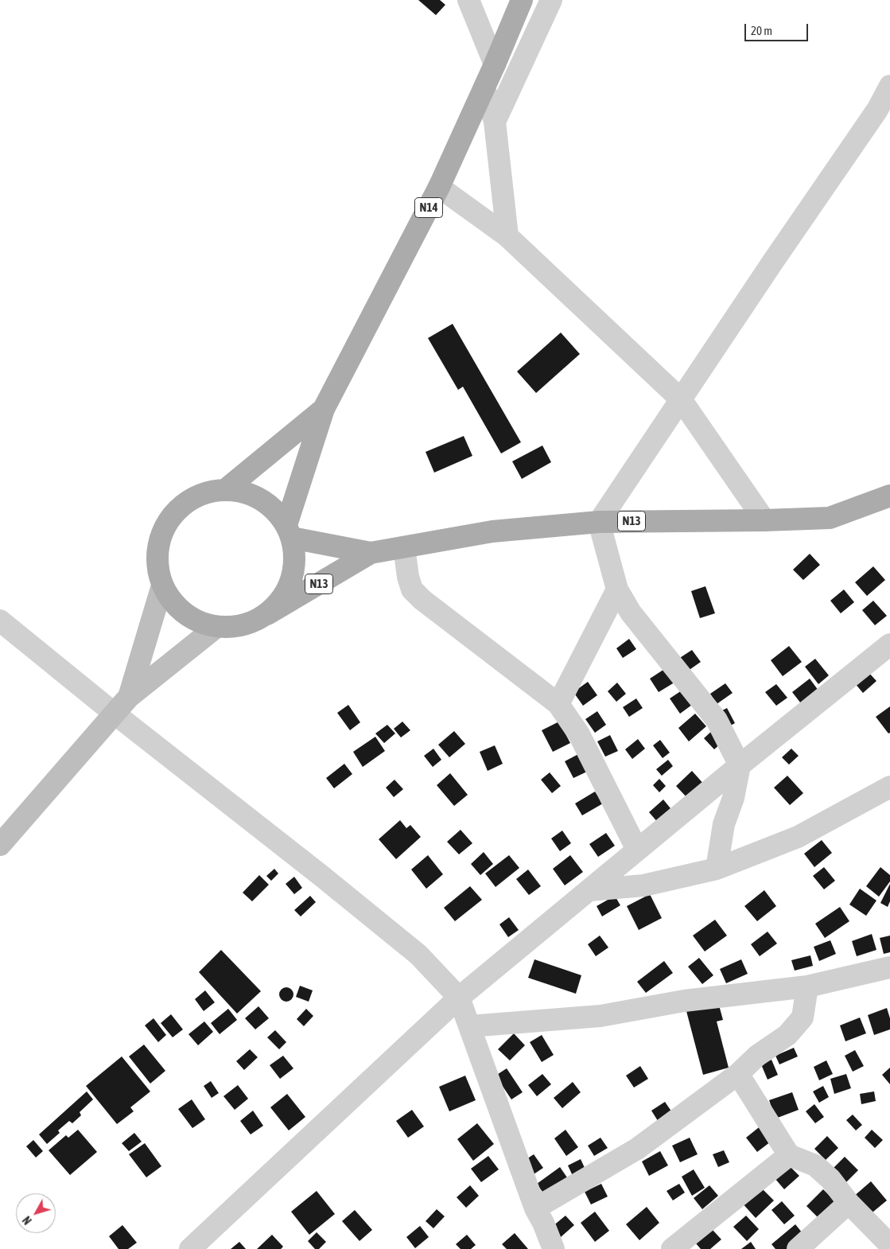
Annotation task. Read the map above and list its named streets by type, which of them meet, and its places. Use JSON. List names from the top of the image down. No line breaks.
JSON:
{"streets":{"main road":["N14","N13"]},"crossings":[["N14","N13"]],"scale_bar":"20 m","north":"bottom left"}
